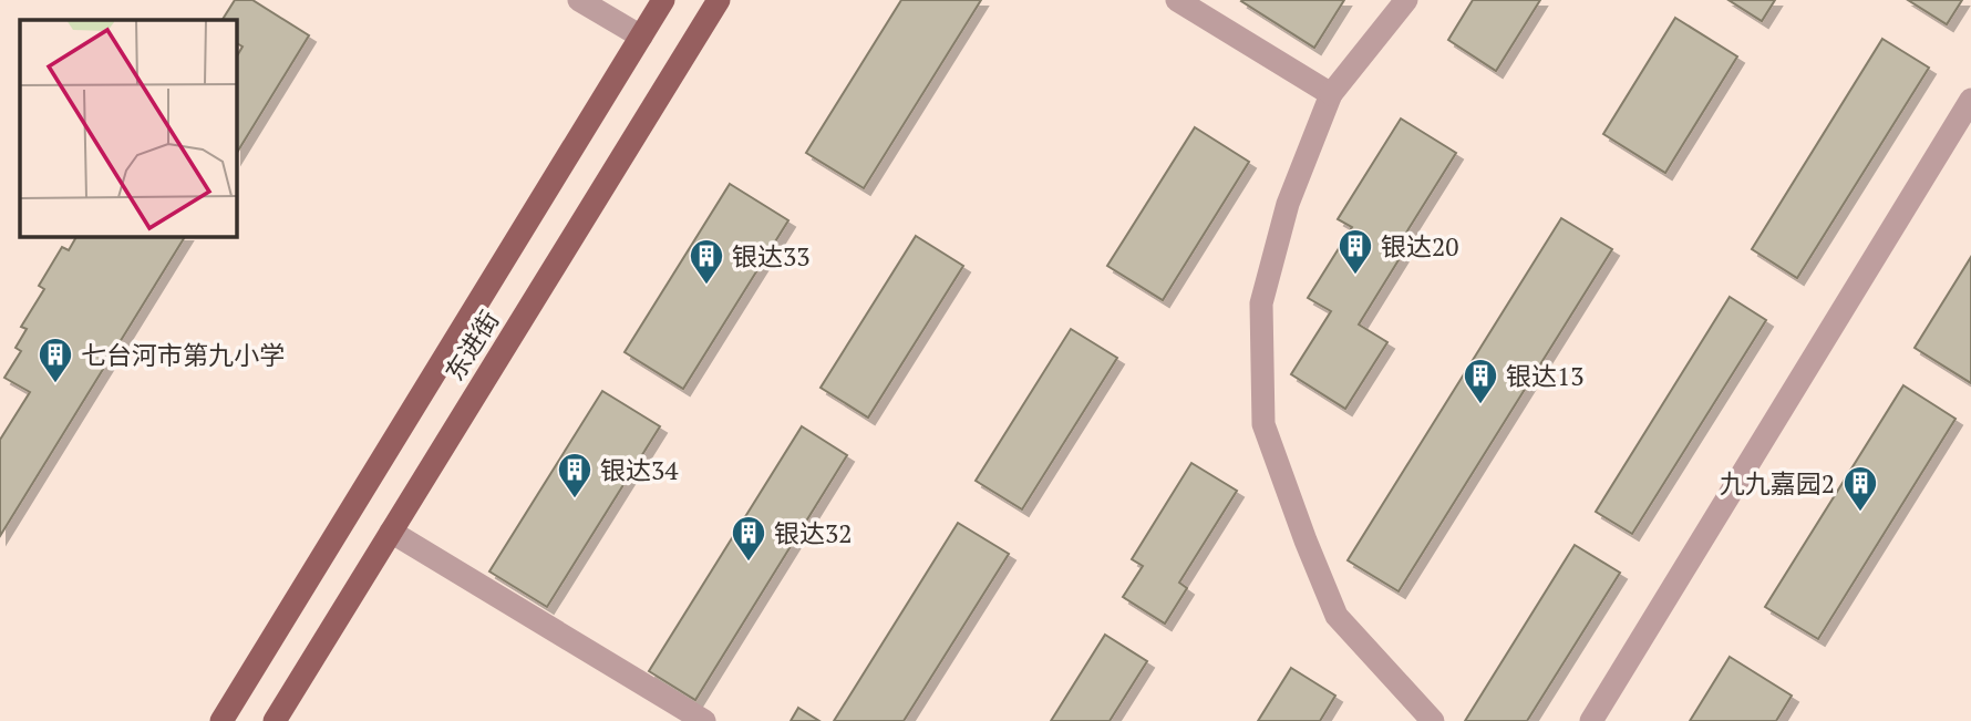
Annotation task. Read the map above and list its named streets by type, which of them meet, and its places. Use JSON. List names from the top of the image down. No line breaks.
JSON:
{"streets":{"main road":["东进街"]},"places":{"building":["银达20","银达33","七台河市第九小学","银达13","银达34","九九嘉园2","银达32"]}}
